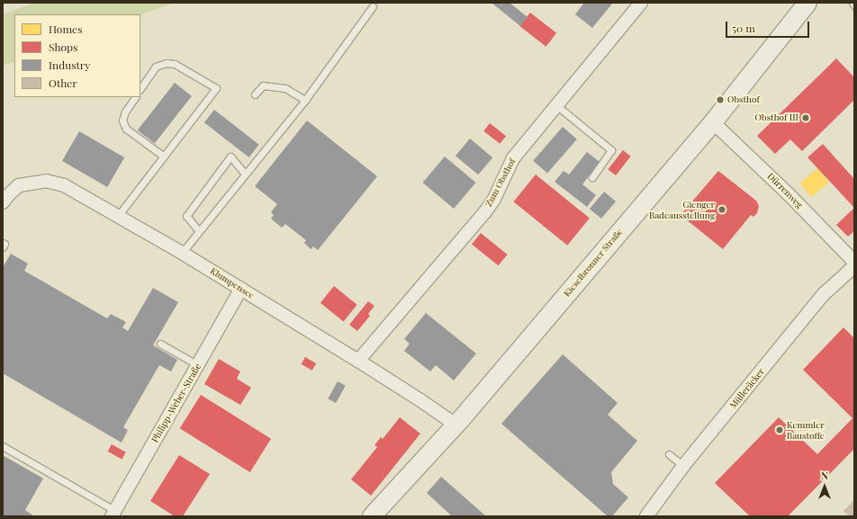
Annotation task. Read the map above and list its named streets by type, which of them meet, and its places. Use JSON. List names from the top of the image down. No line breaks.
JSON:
{"streets":{"street":["Zum Obsthof","Dürrenweg","Kieselbronner Straße","Klumpensee","Mülleräcker","Philipp-Weber-Straße"]},"crossings":[["Zum Obsthof","Klumpensee"],["Dürrenweg","Kieselbronner Straße"],["Kieselbronner Straße","Klumpensee"],["Klumpensee","Philipp-Weber-Straße"]],"places":["Obsthof","Obsthof III","Gienger Badeausstellung","Kemmler Baustoffe"],"legend":["Homes","Shops","Industry","Other"],"scale_bar":"50 m","north":"top"}
